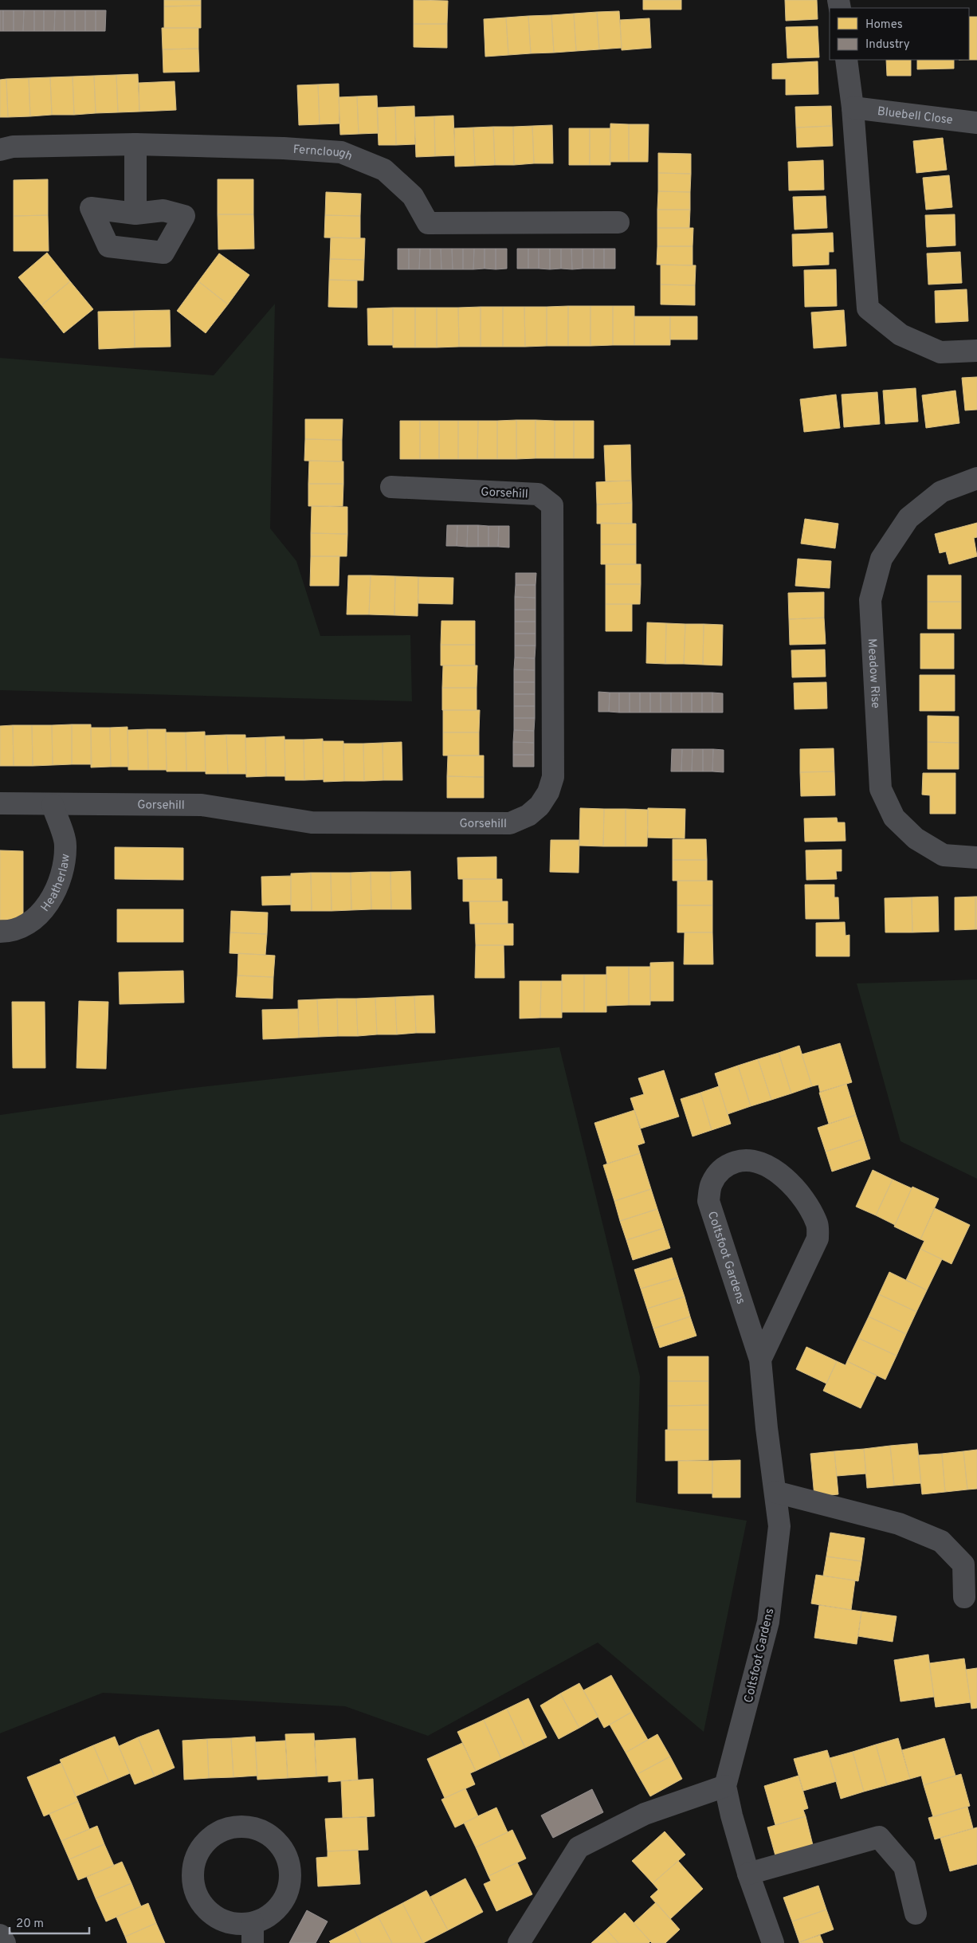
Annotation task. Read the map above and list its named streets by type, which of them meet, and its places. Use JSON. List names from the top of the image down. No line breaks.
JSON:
{"streets":{"street":["Bluebell Close","Fernclough","Gorsehill","Meadow Rise","Heatherlaw","Coltsfoot Gardens"]},"crossings":[["Gorsehill","Heatherlaw"]],"legend":["Homes","Industry"],"scale_bar":"20 m"}
